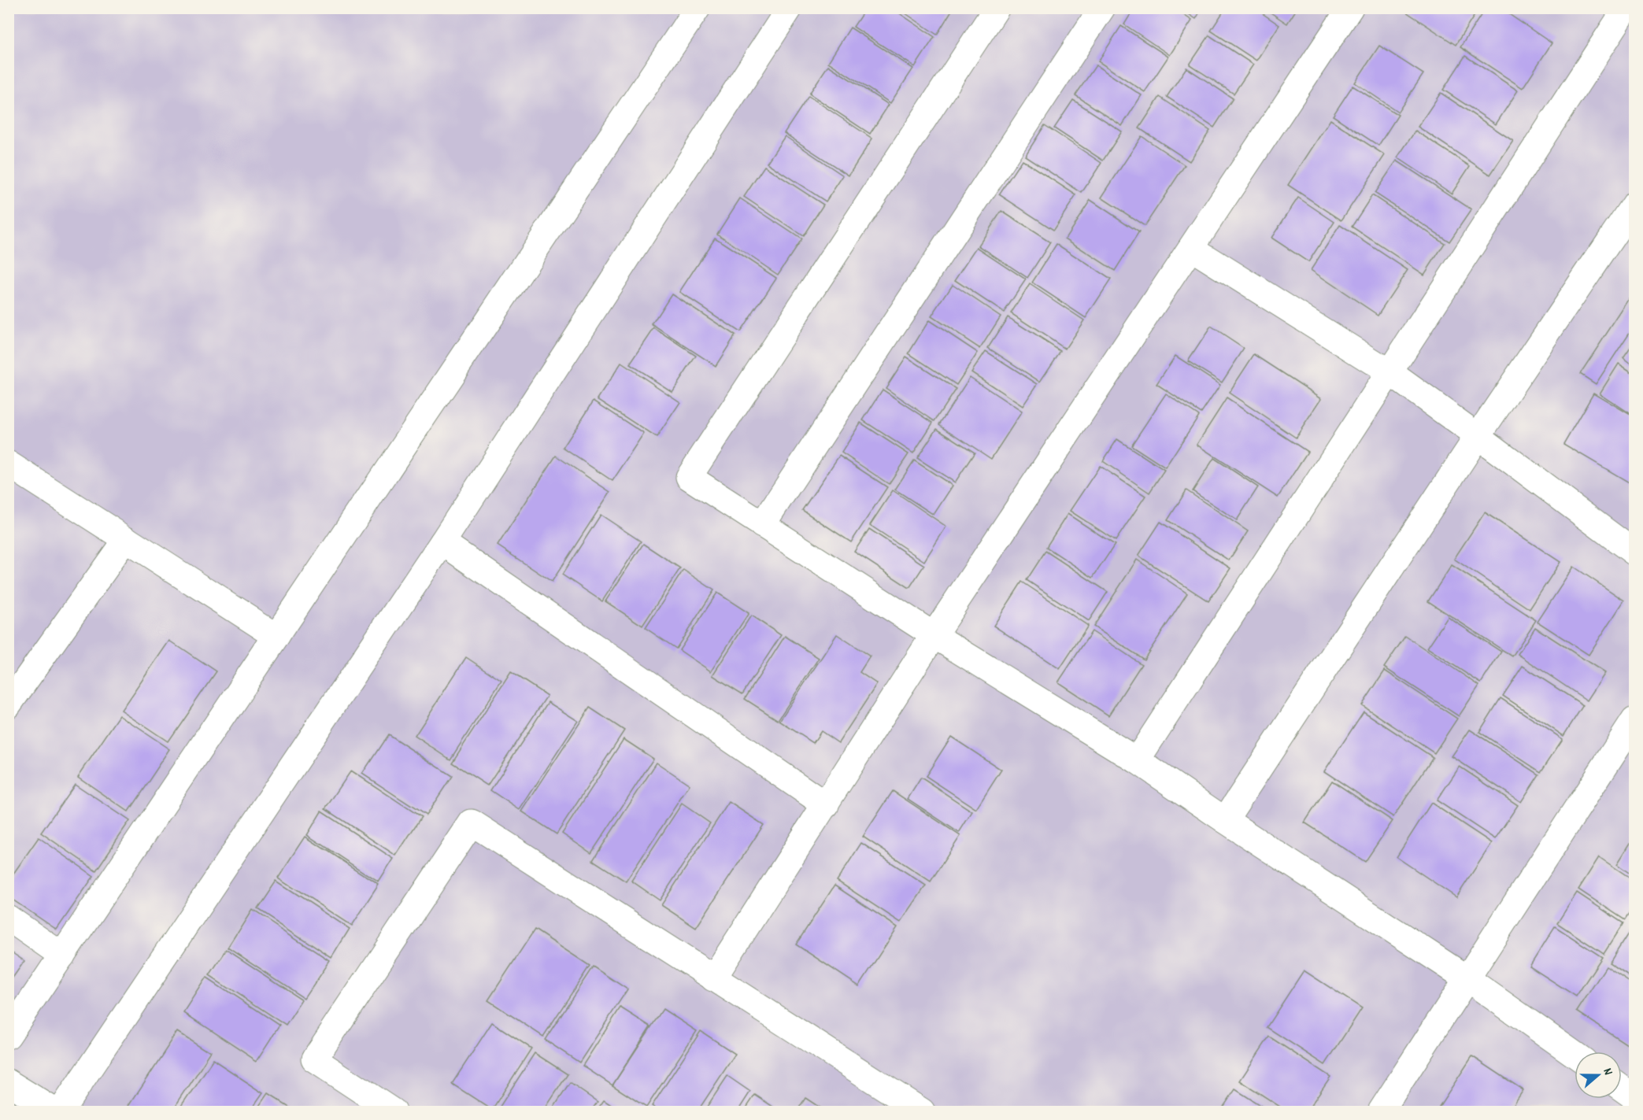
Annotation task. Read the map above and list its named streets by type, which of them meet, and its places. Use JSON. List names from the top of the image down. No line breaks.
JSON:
{"north":"right"}
